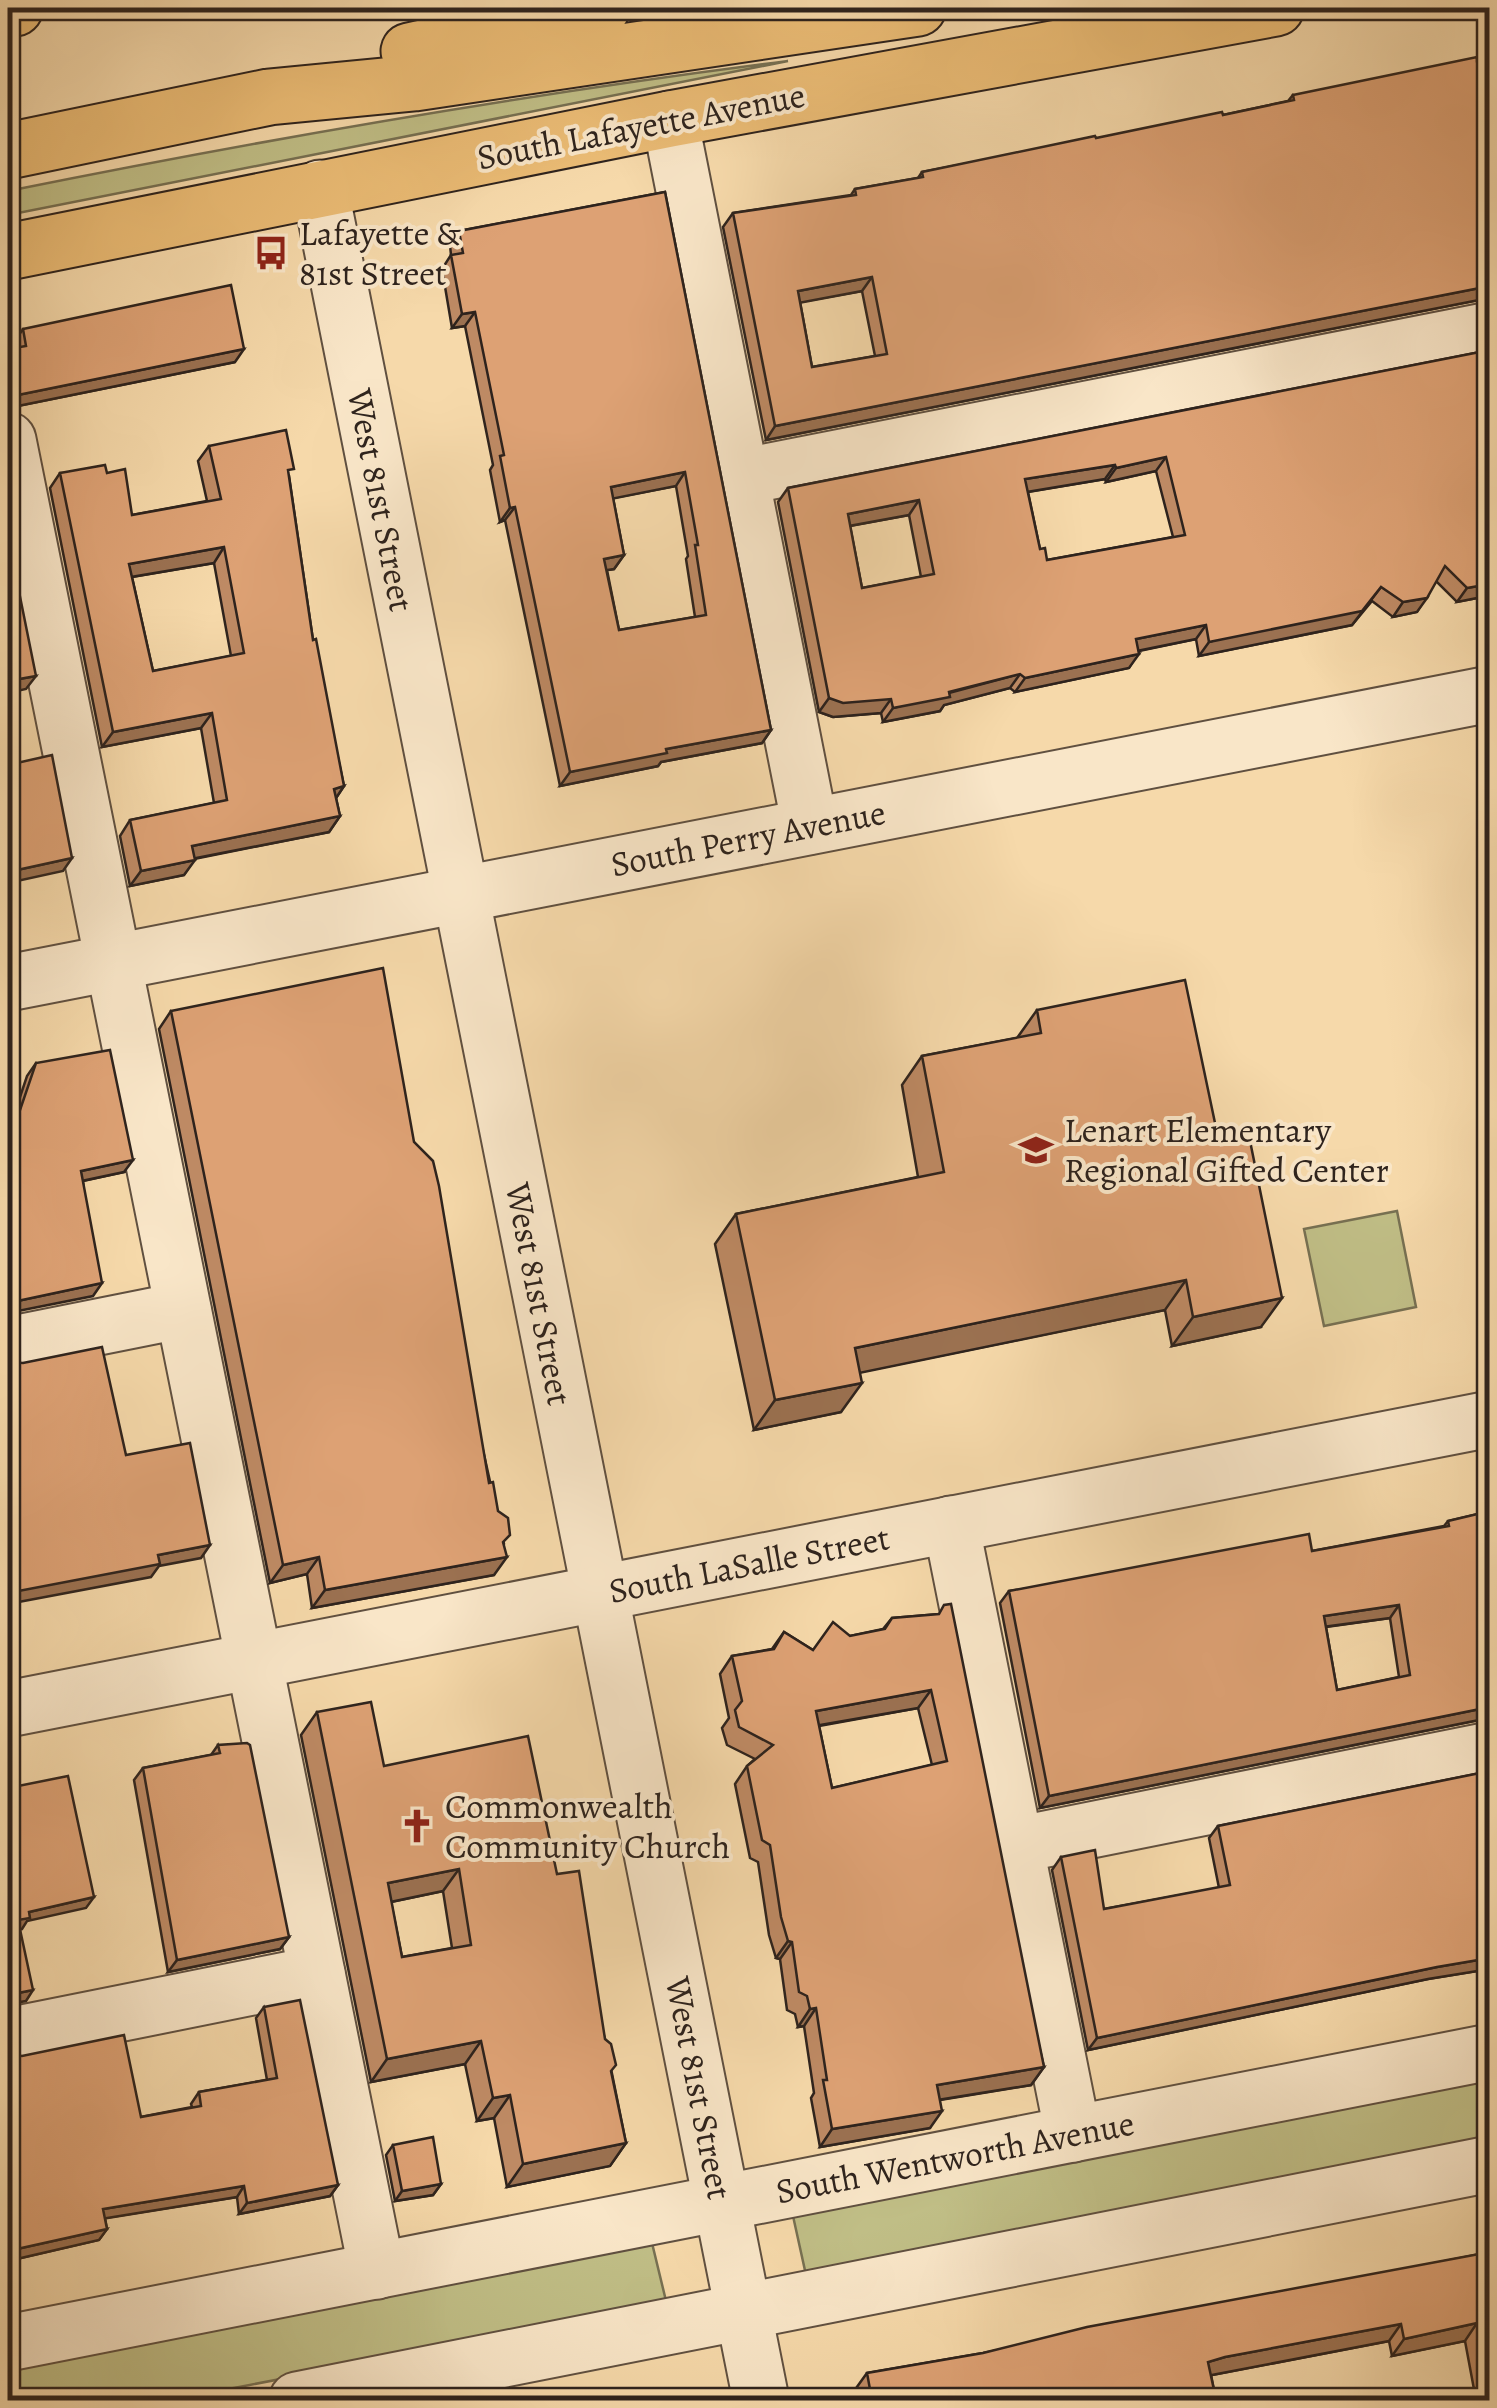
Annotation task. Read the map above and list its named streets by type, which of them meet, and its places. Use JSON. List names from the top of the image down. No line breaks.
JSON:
{"streets":{"main road":["South Lafayette Avenue"],"street":["West 81st Street","South Perry Avenue","South LaSalle Street","South Wentworth Avenue"]},"crossings":[["South Lafayette Avenue","West 81st Street"],["West 81st Street","South Perry Avenue"],["West 81st Street","South LaSalle Street"],["West 81st Street","South Wentworth Avenue"]],"places":{"bus stop":["Lafayette & 81st Street"],"school or university":["Lenart Elementary Regional Gifted Center"],"church":["Commonwealth Community Church"]}}
